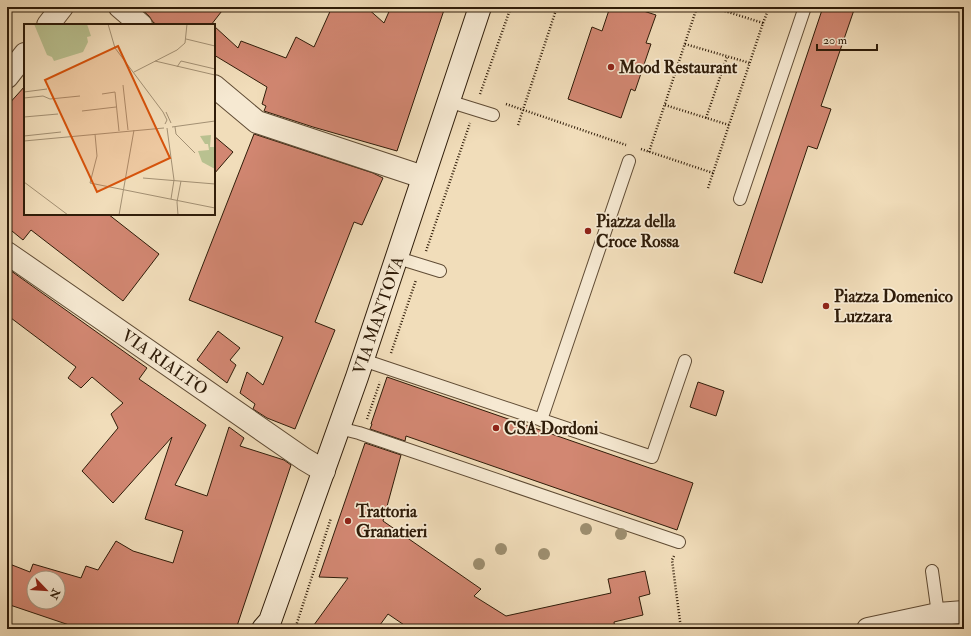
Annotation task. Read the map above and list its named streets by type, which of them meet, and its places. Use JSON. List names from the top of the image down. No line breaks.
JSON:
{"streets":{"street":["VIA MANTOVA","VIA RIALTO"]},"crossings":[["VIA MANTOVA","VIA RIALTO"]],"places":["Mood Restaurant","Piazza della Croce Rossa","Piazza Domenico Luzzara","CSA Dordoni","Trattoria Granatieri"],"scale_bar":"20 m","north":"bottom right"}
